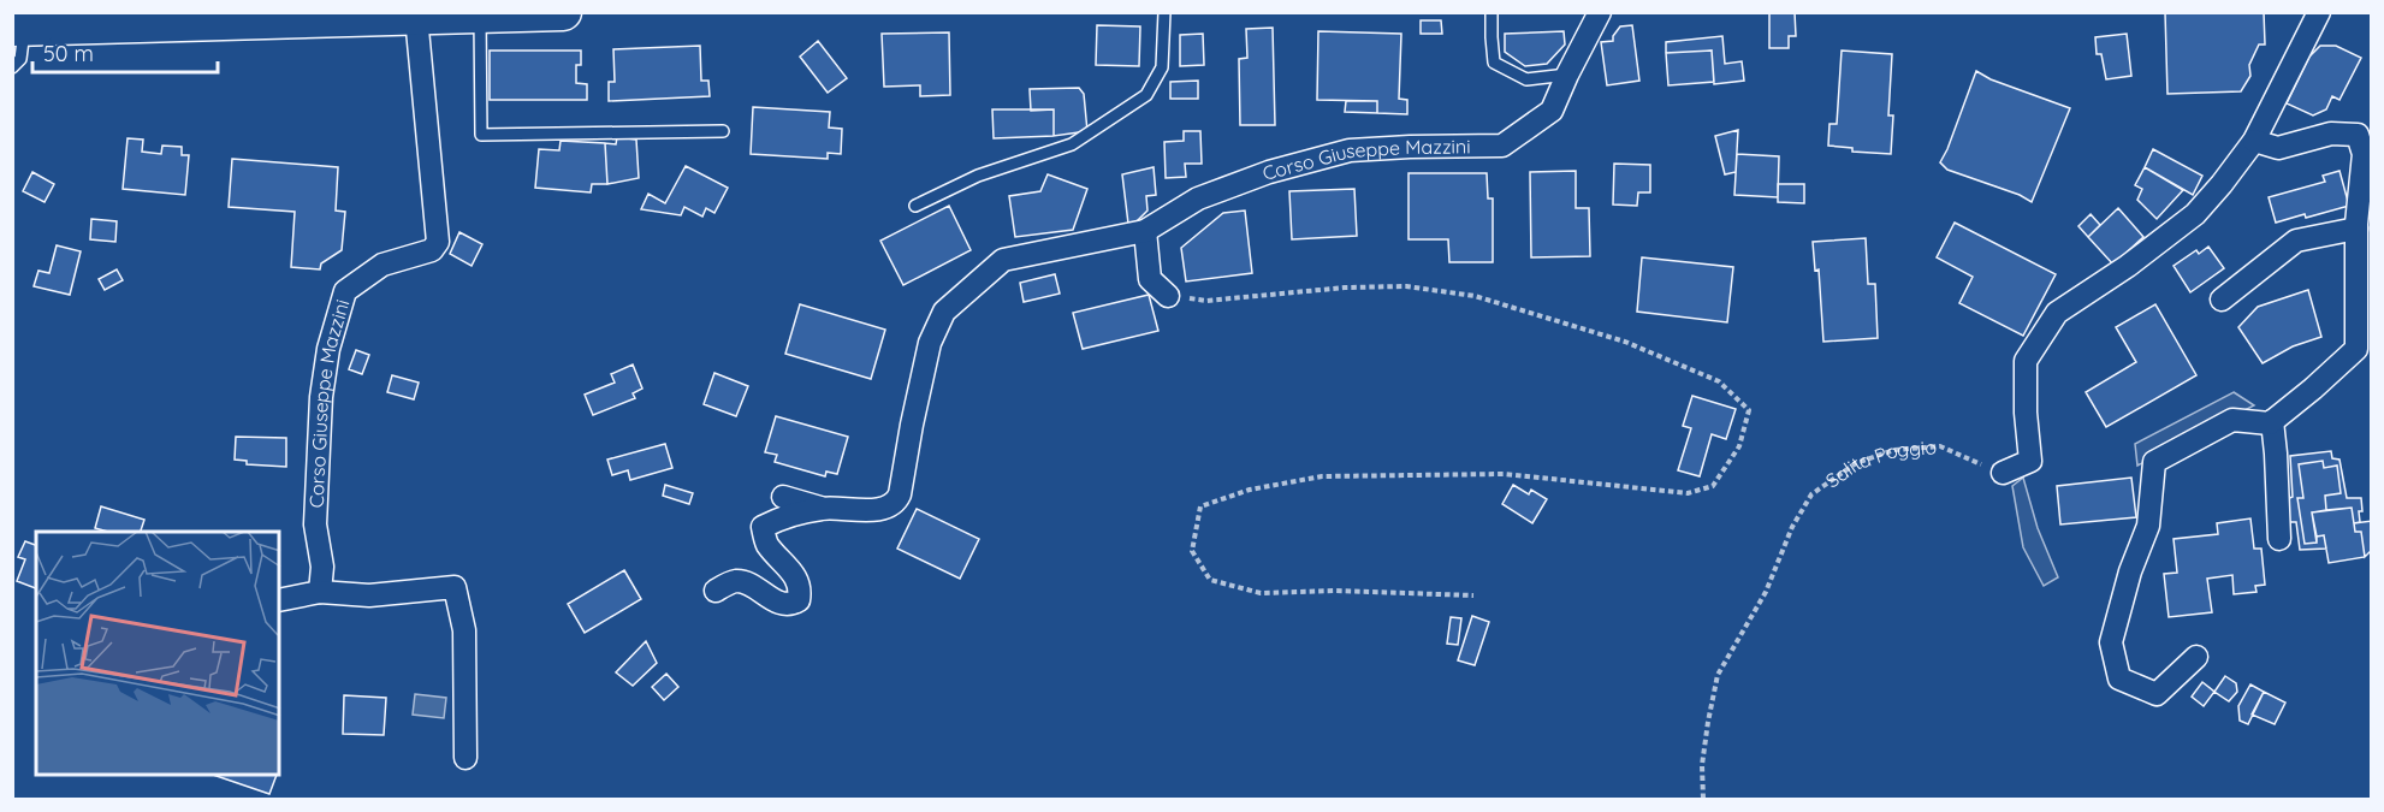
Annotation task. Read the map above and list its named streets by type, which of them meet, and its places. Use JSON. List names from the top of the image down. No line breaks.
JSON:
{"streets":{"street":["Corso Giuseppe Mazzini"],"path":["Salita Poggio"]},"scale_bar":"50 m"}
